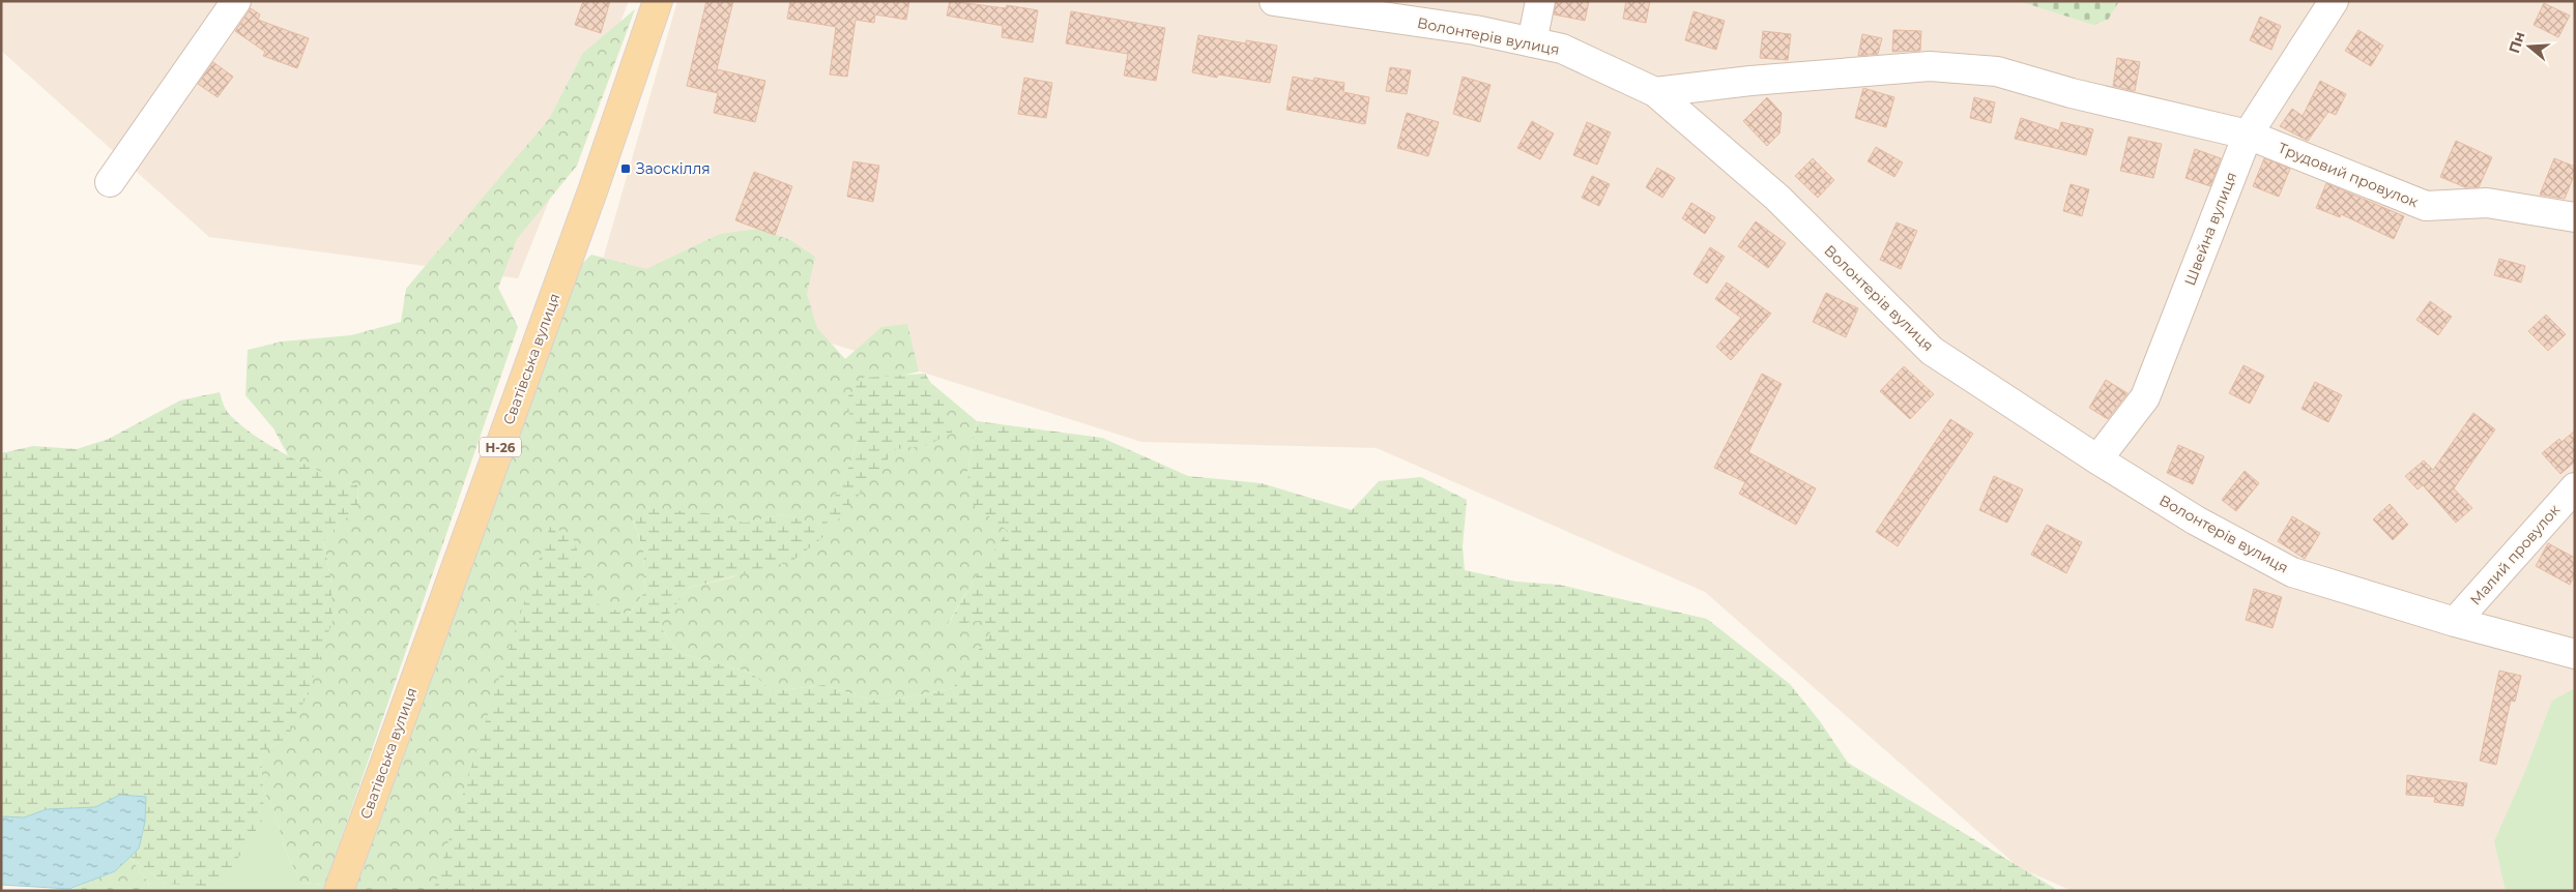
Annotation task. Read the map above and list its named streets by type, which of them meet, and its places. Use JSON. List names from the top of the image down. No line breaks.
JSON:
{"streets":{"main road":["Сватівська вулиця","Н-26"],"street":["Волонтерів вулиця","Трудовий провулок","Швейна вулиця","Малий провулок"]},"crossings":[["Волонтерів вулиця","Трудовий провулок"],["Волонтерів вулиця","Швейна вулиця"],["Волонтерів вулиця","Малий провулок"],["Трудовий провулок","Швейна вулиця"]],"places":{"transit":["Заоскілля"]},"north":"left"}
